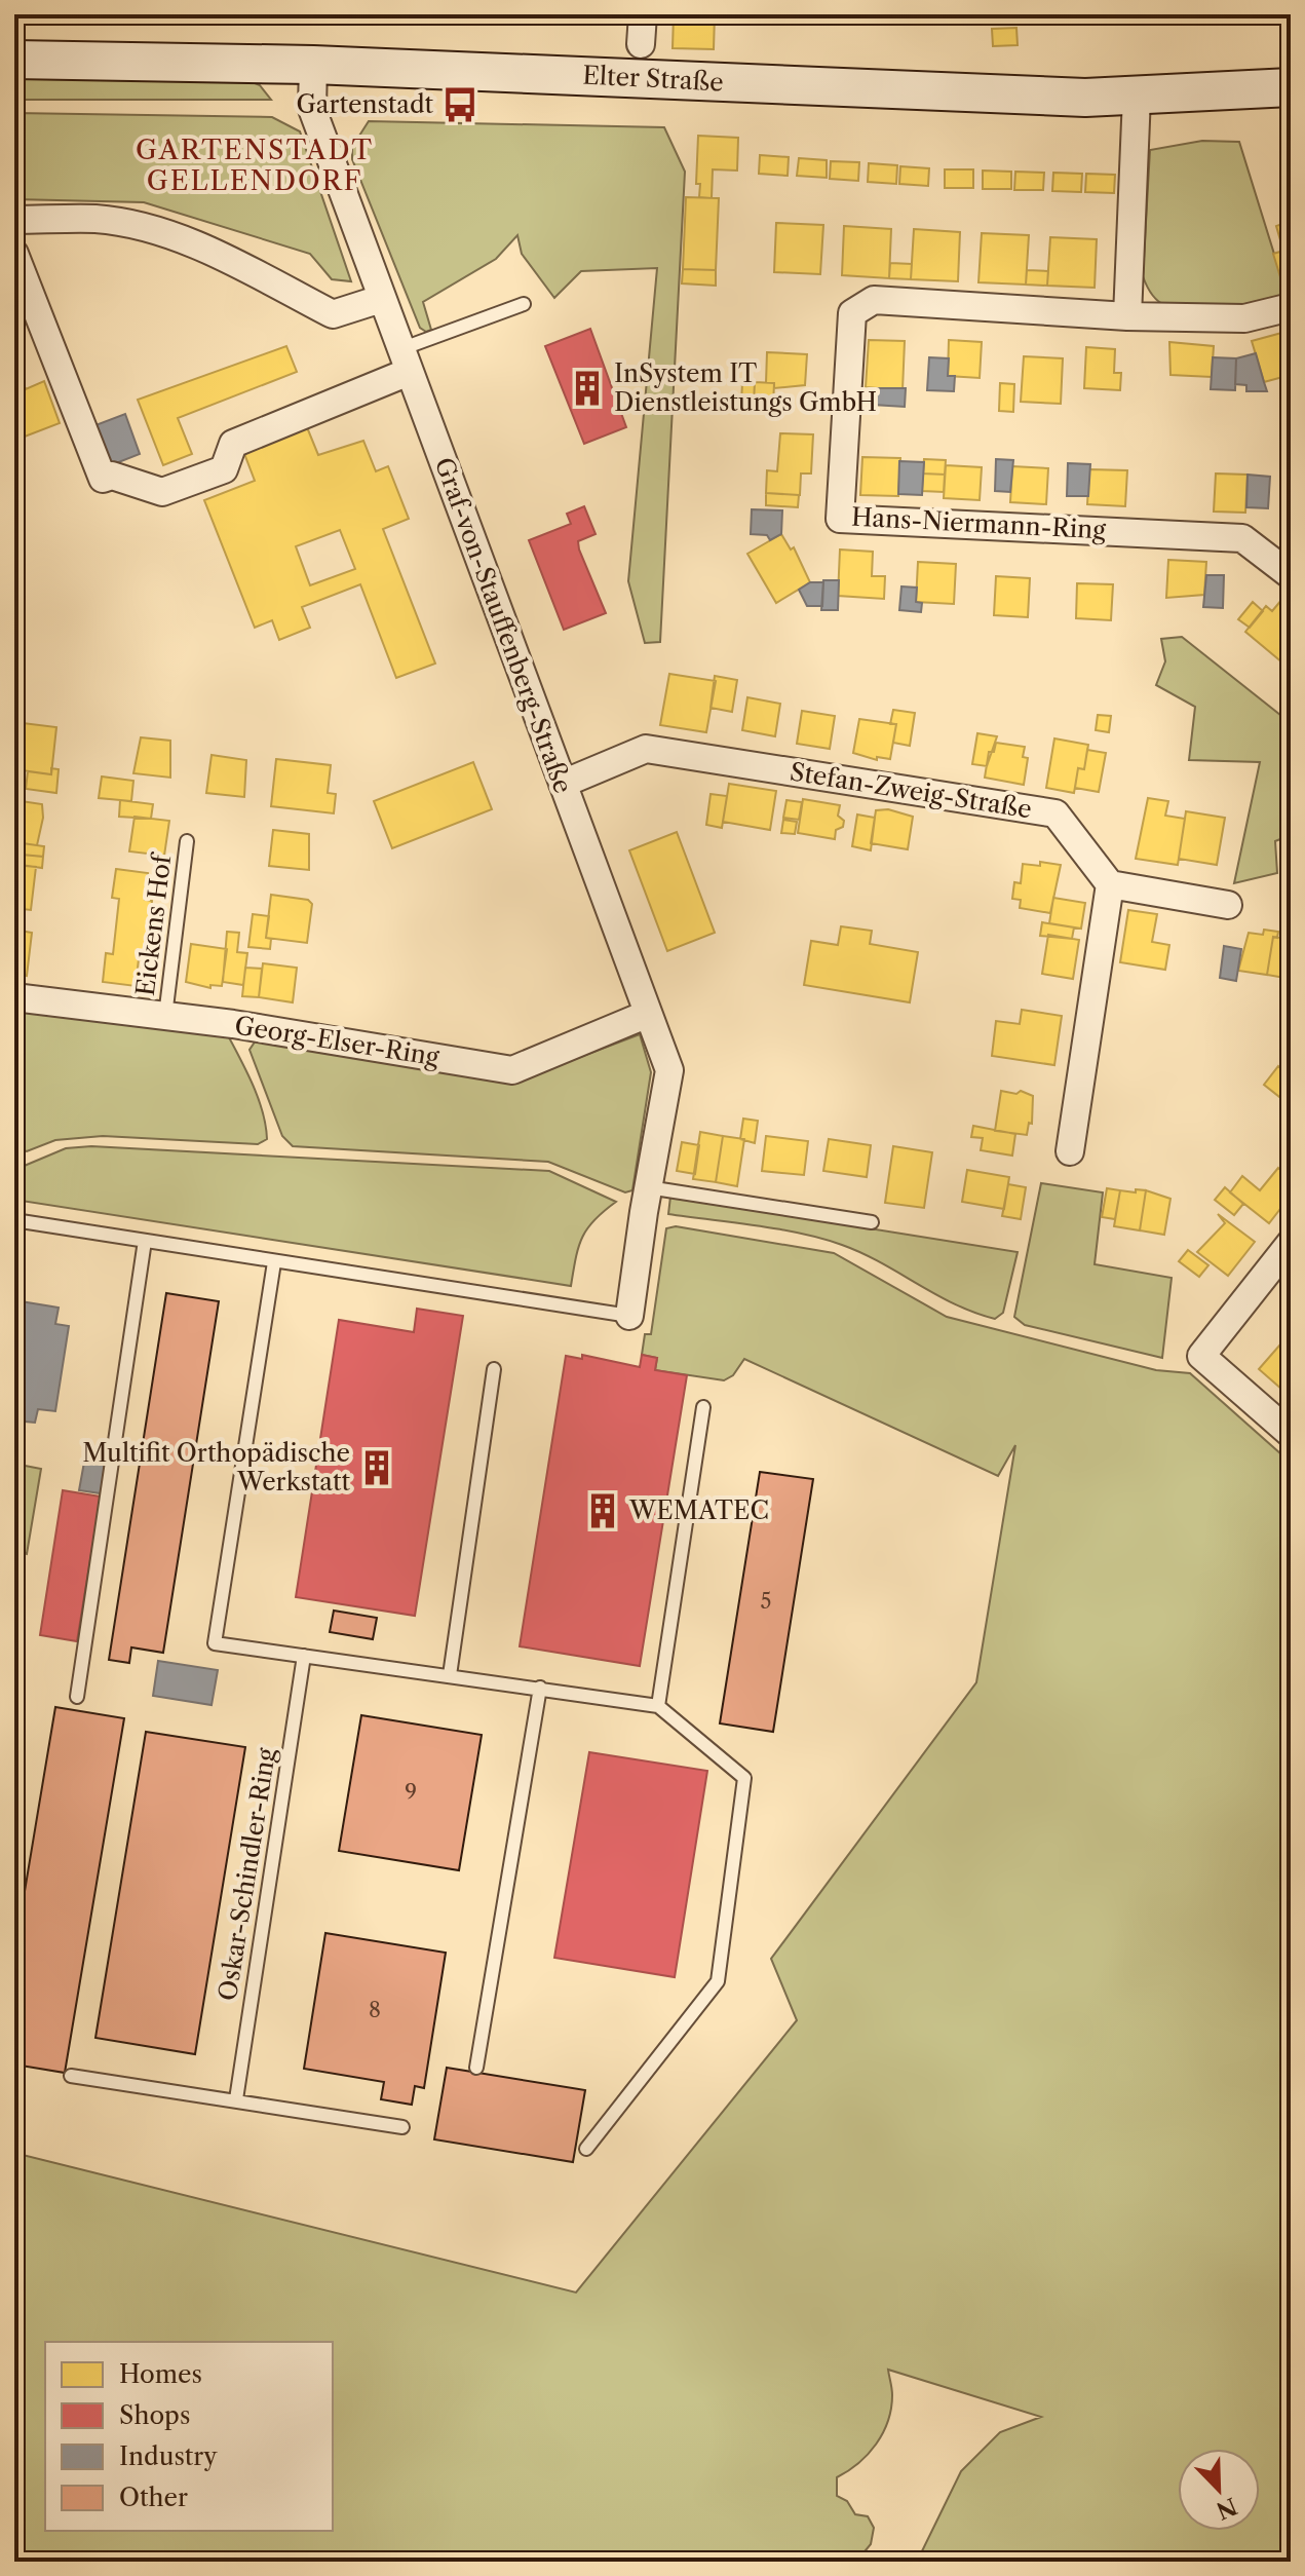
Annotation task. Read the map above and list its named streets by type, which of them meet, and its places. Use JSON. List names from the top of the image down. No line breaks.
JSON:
{"streets":{"main road":["Elter Straße"],"street":["Hans-Niermann-Ring","Graf-von-Stauffenberg-Straße","Stefan-Zweig-Straße","Georg-Elser-Ring"],"lane":["Eickens Hof","Oskar-Schindler-Ring"]},"crossings":[["Elter Straße","Graf-von-Stauffenberg-Straße"],["Graf-von-Stauffenberg-Straße","Stefan-Zweig-Straße"],["Graf-von-Stauffenberg-Straße","Georg-Elser-Ring"],["Eickens Hof","Georg-Elser-Ring"]],"districts":["GARTENSTADT GELLENDORF"],"places":{"bus stop":["Gartenstadt"],"building":["InSystem IT Dienstleistungs GmbH","Multifit Orthopädische Werkstatt","WEMATEC"]},"house_numbers":["5","9","8"],"legend":["Homes","Shops","Industry","Other"],"north":"bottom right"}
